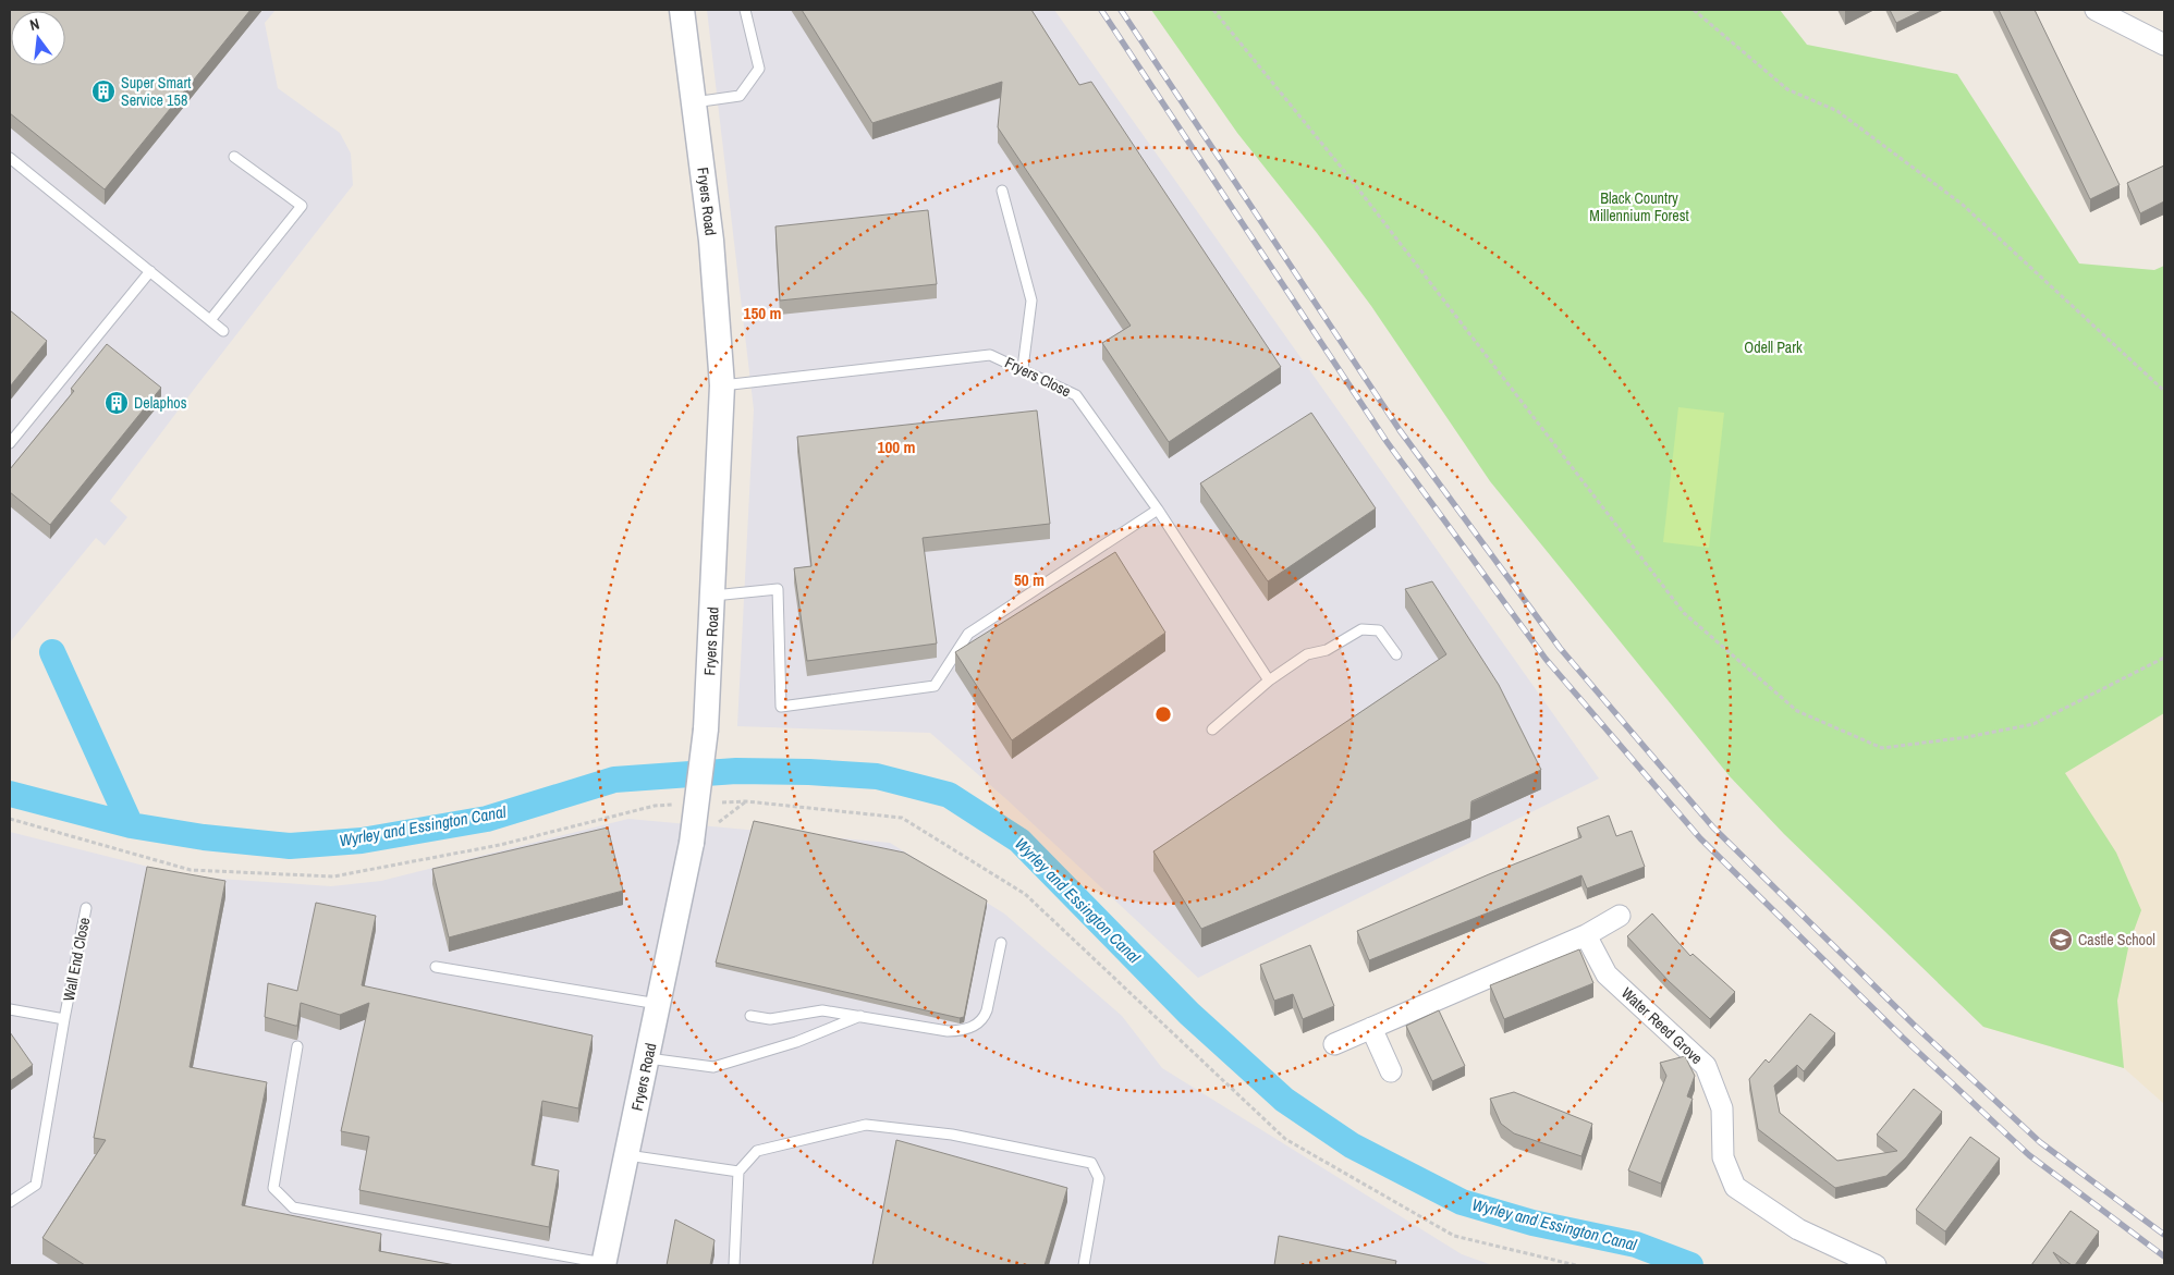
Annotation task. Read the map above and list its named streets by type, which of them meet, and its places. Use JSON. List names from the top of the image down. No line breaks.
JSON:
{"streets":{"street":["Fryers Road","Water Reed Grove"],"lane":["Fryers Close","Wall End Close"]},"crossings":[["Fryers Road","Fryers Close"]],"water":["Wyrley and Essington Canal"],"parks":["Black Country Millennium Forest","Odell Park"],"places":{"building":["Super Smart Service 158","Delaphos"],"school or university":["Castle School"]},"north":"top","rings":["150 m","100 m","50 m"]}
